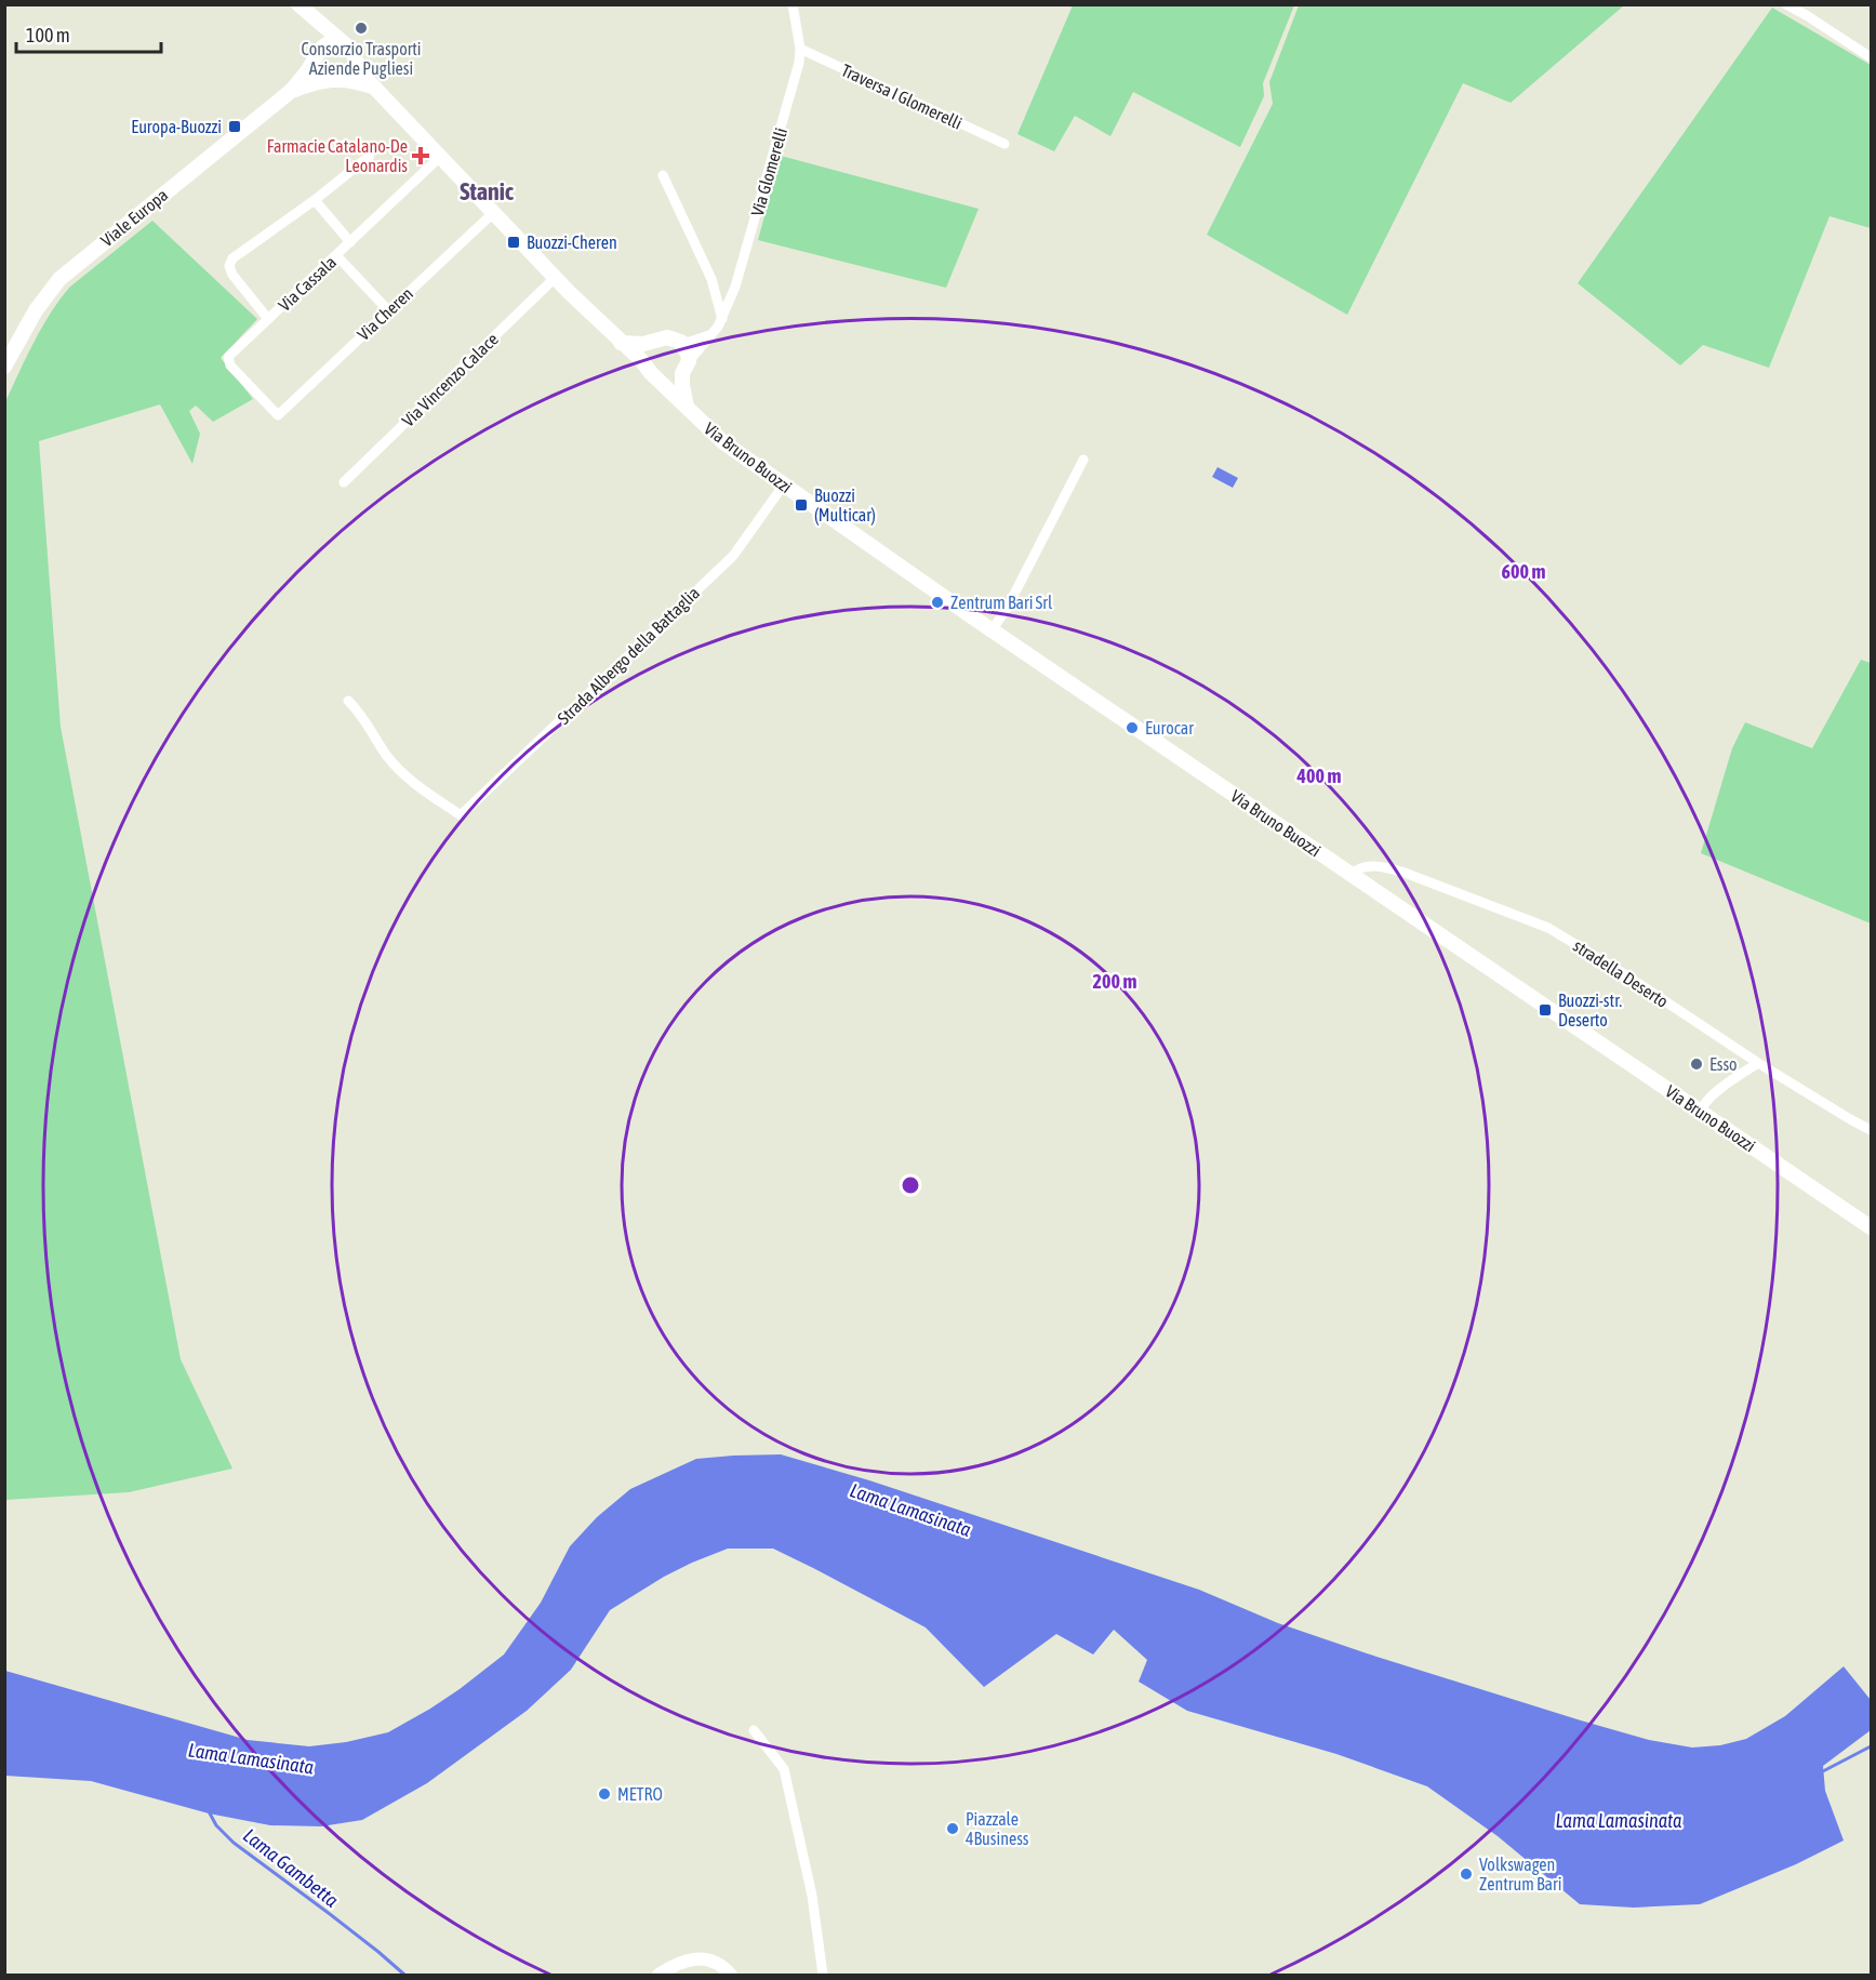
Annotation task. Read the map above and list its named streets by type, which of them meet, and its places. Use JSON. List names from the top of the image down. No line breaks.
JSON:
{"streets":{"main road":["Viale Europa","Via Bruno Buozzi"],"street":["Traversa I Glomerelli","Via Glomerelli","Via Cassala","Via Cheren","Via Vincenzo Calace","Strada Albergo della Battaglia","stradella Deserto"]},"crossings":[["Traversa I Glomerelli","Via Glomerelli"],["Via Glomerelli","Via Bruno Buozzi"],["Via Cassala","Via Cheren"],["Via Bruno Buozzi","Strada Albergo della Battaglia"],["Via Bruno Buozzi","stradella Deserto"]],"districts":["Stanic"],"water":["Lama Lamasinata","Lama Gambetta"],"places":{"other":["Consorzio Trasporti Aziende Pugliesi","Zentrum Bari Srl","Eurocar","Esso","METRO","Piazzale 4Business","Volkswagen Zentrum Bari"],"transit":["Europa-Buozzi","Buozzi-Cheren","Buozzi (Multicar)","Buozzi-str. Deserto"],"health":["Farmacie Catalano-De Leonardis"]},"scale_bar":"100 m","rings":["600 m","400 m","200 m"]}
